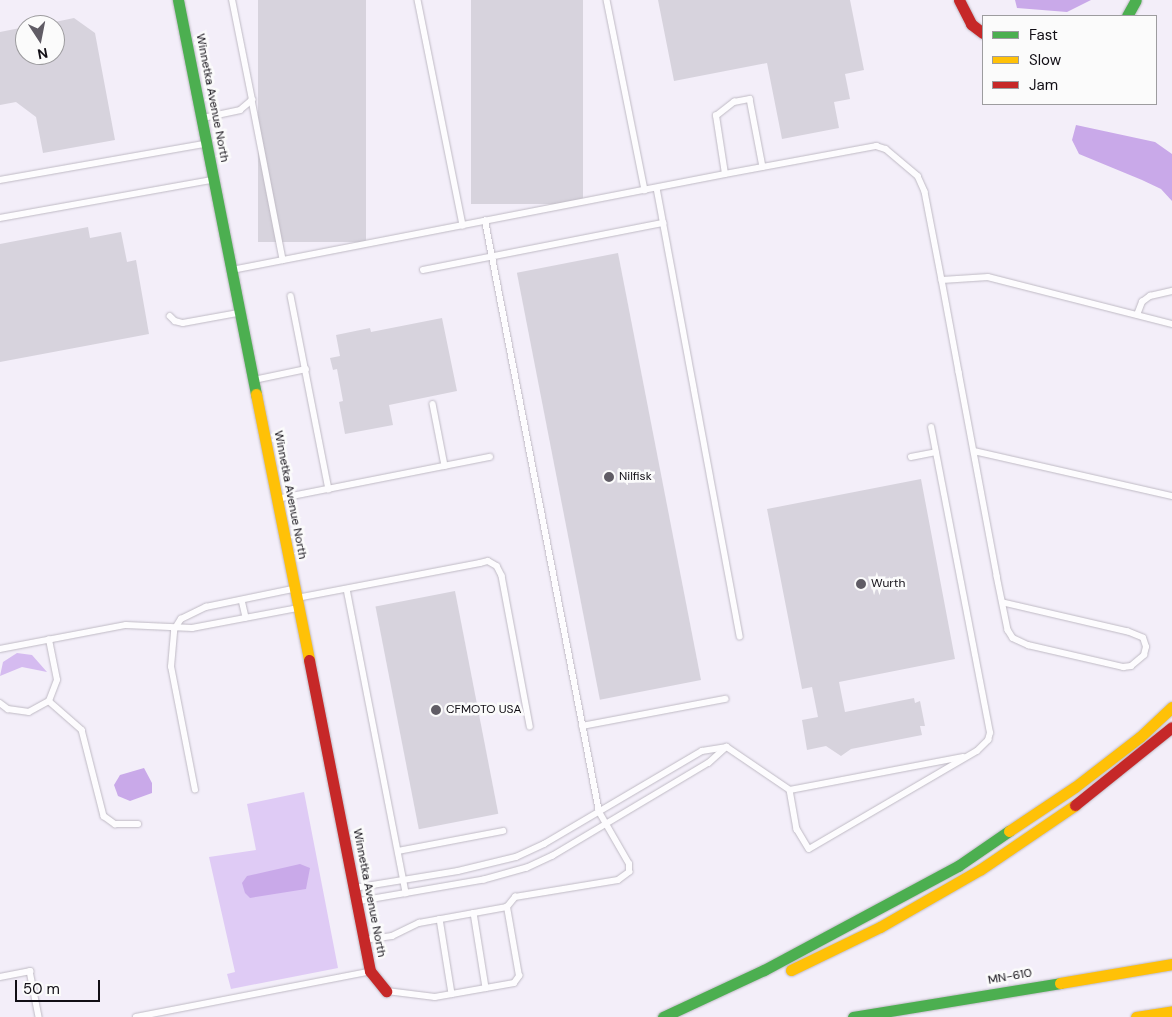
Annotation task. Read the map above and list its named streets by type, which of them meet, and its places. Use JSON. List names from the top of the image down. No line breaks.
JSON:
{"streets":{"main road":["Winnetka Avenue North","MN-610"]},"places":["Nilfisk","Wurth","CFMOTO USA"],"legend":["Fast","Slow","Jam"],"scale_bar":"50 m","north":"bottom"}
